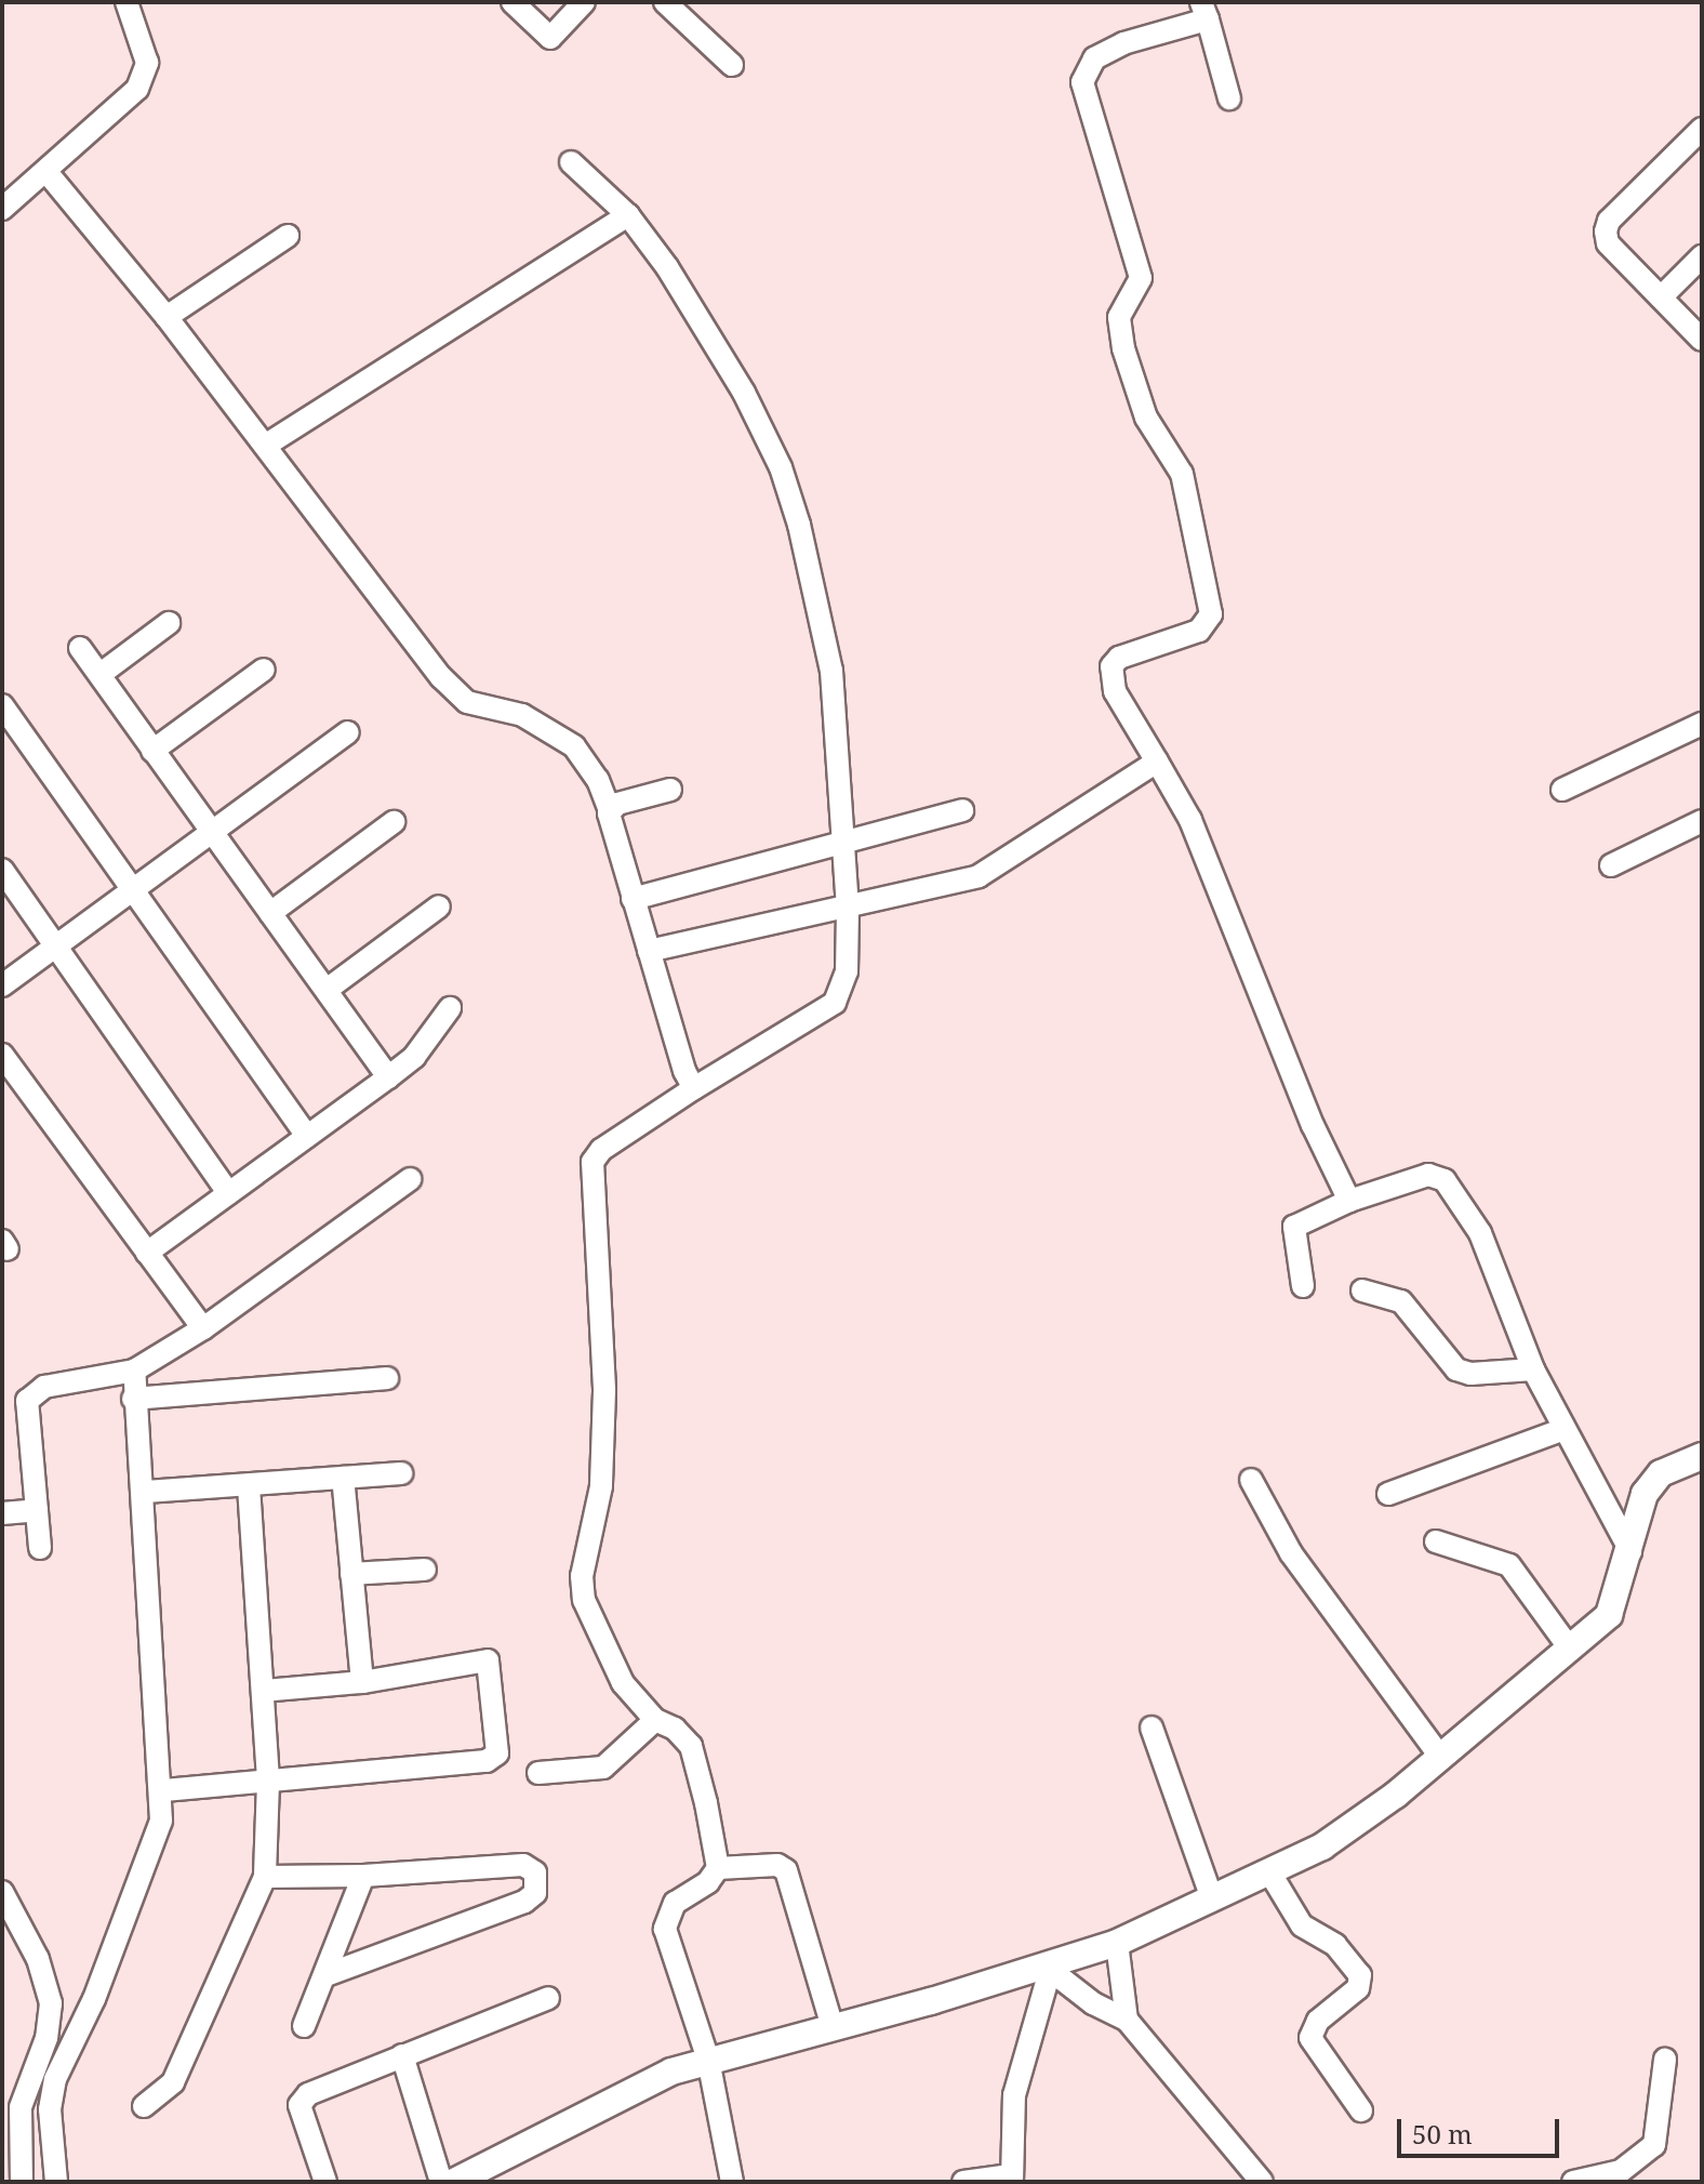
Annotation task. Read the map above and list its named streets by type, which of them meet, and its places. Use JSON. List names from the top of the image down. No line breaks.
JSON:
{"scale_bar":"50 m"}
